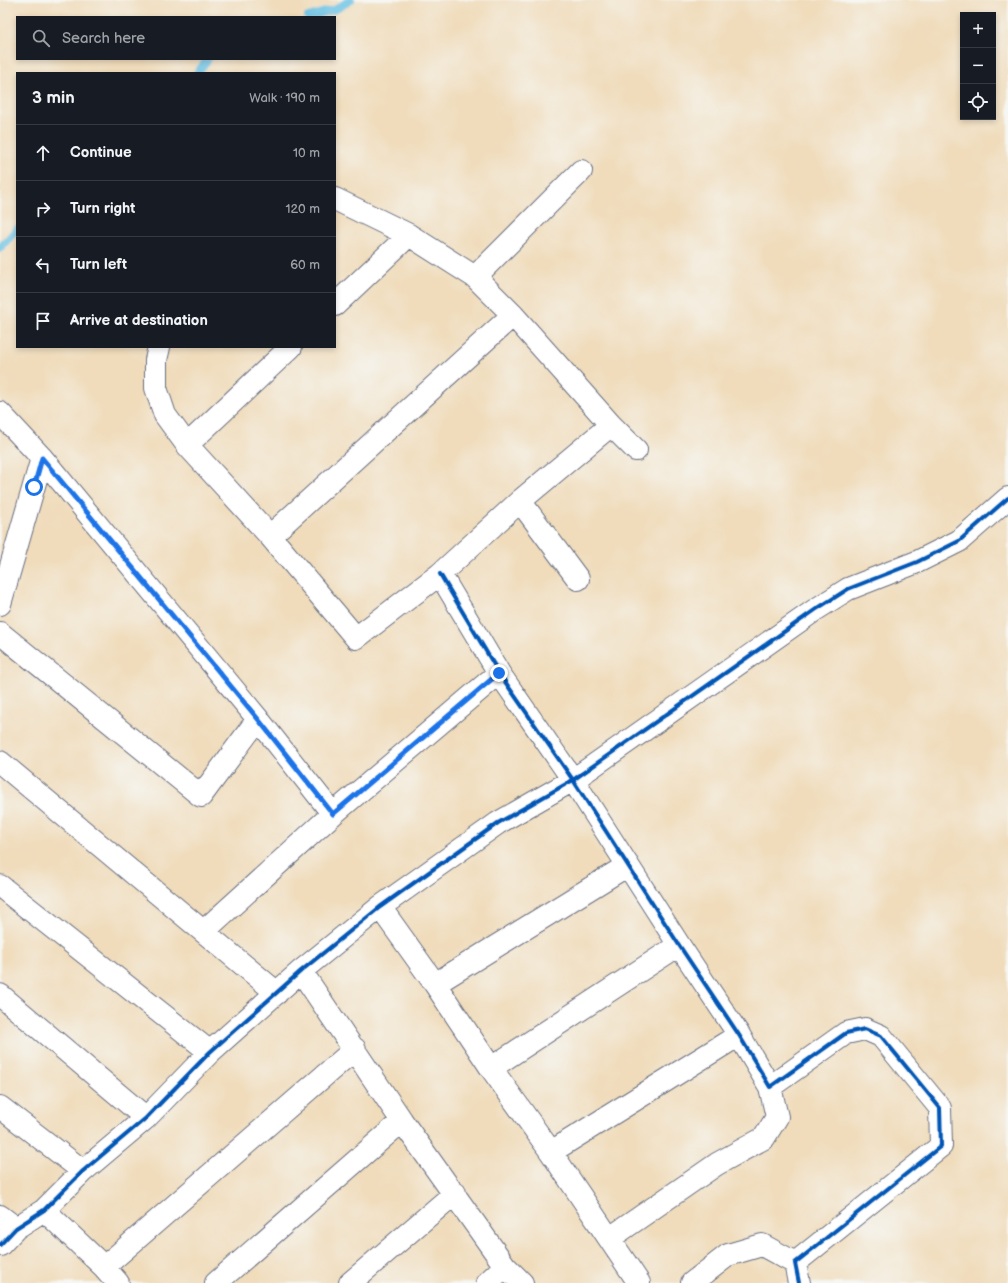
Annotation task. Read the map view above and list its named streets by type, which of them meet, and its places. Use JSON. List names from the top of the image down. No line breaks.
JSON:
{"page":{"map_buttons":["+","−"],"search":"Search here","heading":["3 min","Walk · 190 m"],"list":[["Continue","10 m"],["Turn right","120 m"],["Turn left","60 m"],"Arrive at destination"]}}
